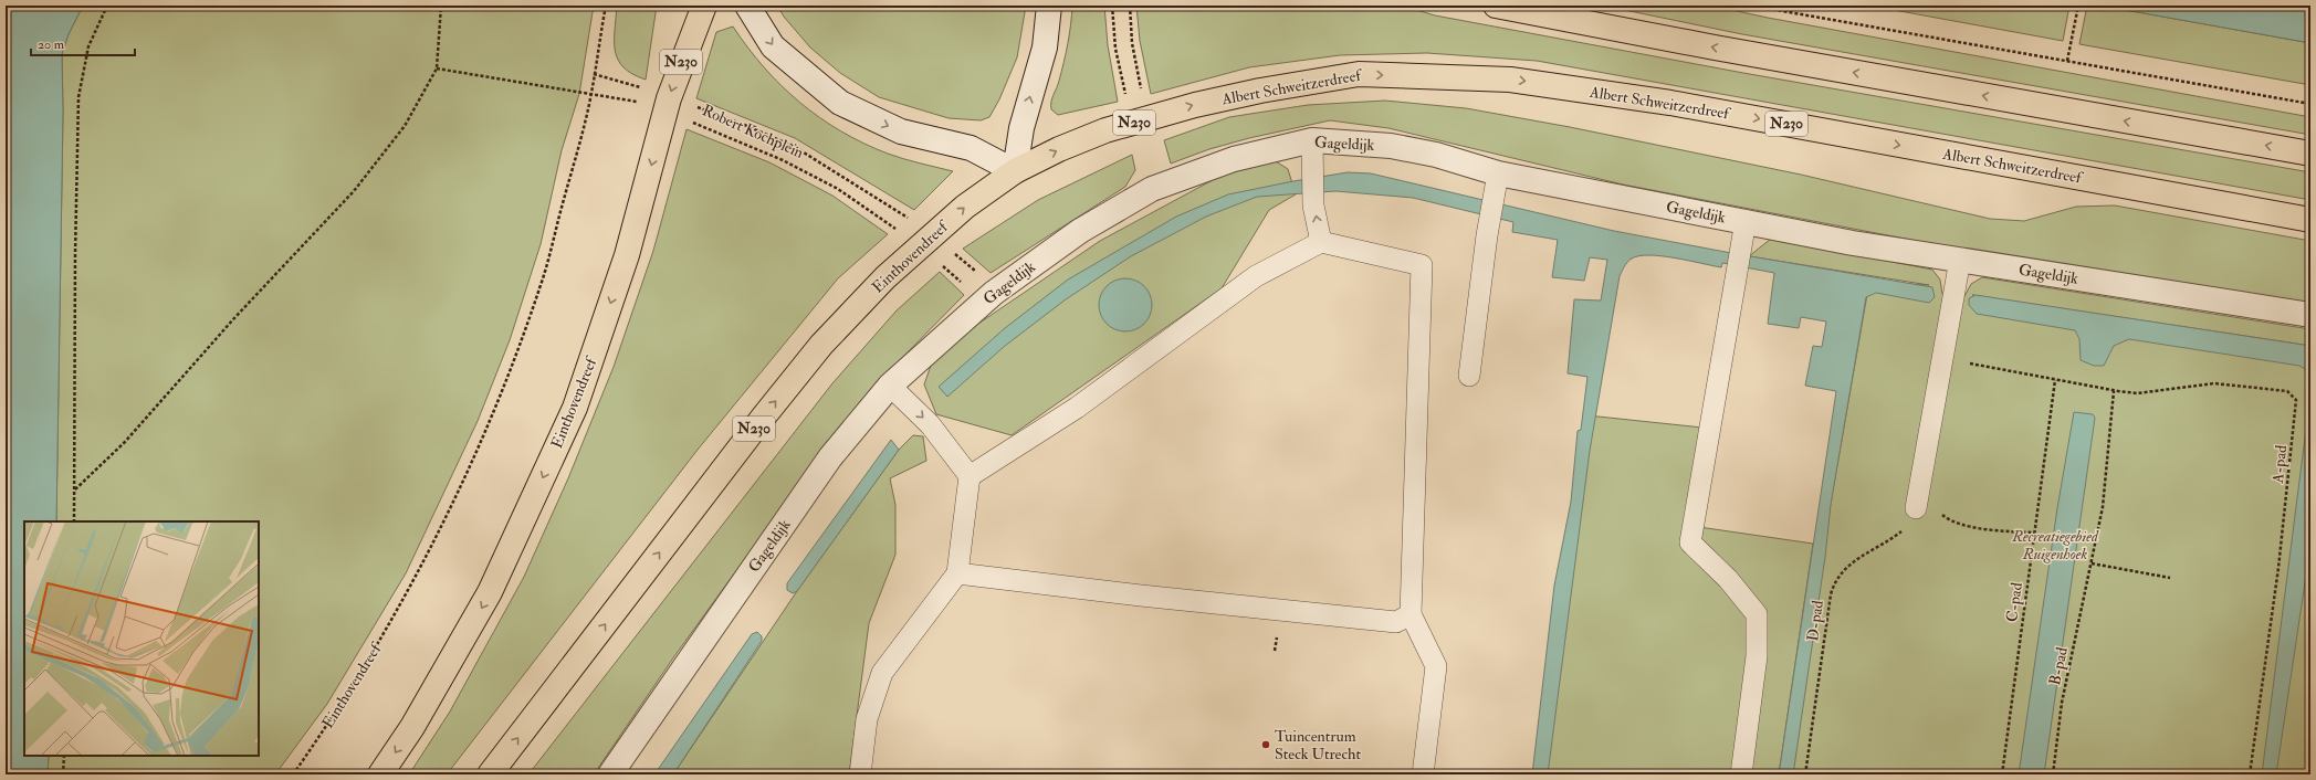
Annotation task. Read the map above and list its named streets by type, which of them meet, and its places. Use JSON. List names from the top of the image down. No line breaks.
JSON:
{"streets":{"highway":["N230","Albert Schweitzerdreef","Einthovendreef"],"street":["Gageldijk"],"path":["Robert Kochplein","A-pad","C-pad","D-pad","B-pad"]},"crossings":[["Albert Schweitzerdreef","Einthovendreef"],["Robert Kochplein","Gageldijk"],["Robert Kochplein","Einthovendreef"],["A-pad","C-pad"],["A-pad","B-pad"]],"parks":["Recreatiegebied Ruigenhoek"],"places":["Tuincentrum Steck Utrecht"],"scale_bar":"20 m"}
